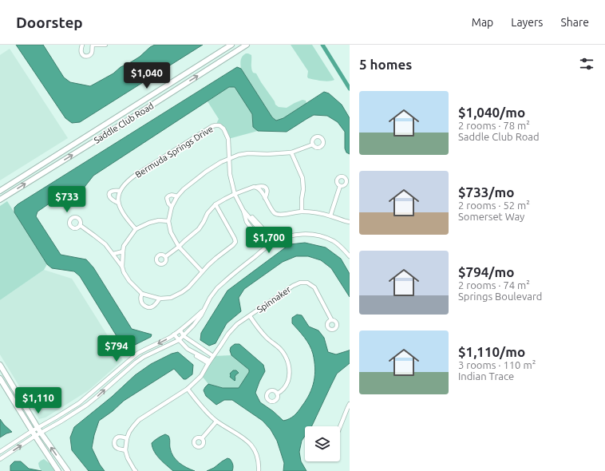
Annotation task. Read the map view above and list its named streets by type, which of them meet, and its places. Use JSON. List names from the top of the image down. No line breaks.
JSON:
{"streets":{"street":["Saddle Club Road","Bermuda Springs Drive","Spinnaker"]},"page":{"header":"Doorstep","nav":["Map","Layers","Share"],"heading":"5 homes","price":["$1,040","$733","$1,700","$794","$1,110"],"list":[{"name":"$1,040/mo","note":"2 rooms · 78 m² · Saddle Club Road"},{"name":"$733/mo","note":"2 rooms · 52 m² · Somerset Way"},{"name":"$794/mo","note":"2 rooms · 74 m² · Springs Boulevard"},{"name":"$1,110/mo","note":"3 rooms · 110 m² · Indian Trace"}]}}
